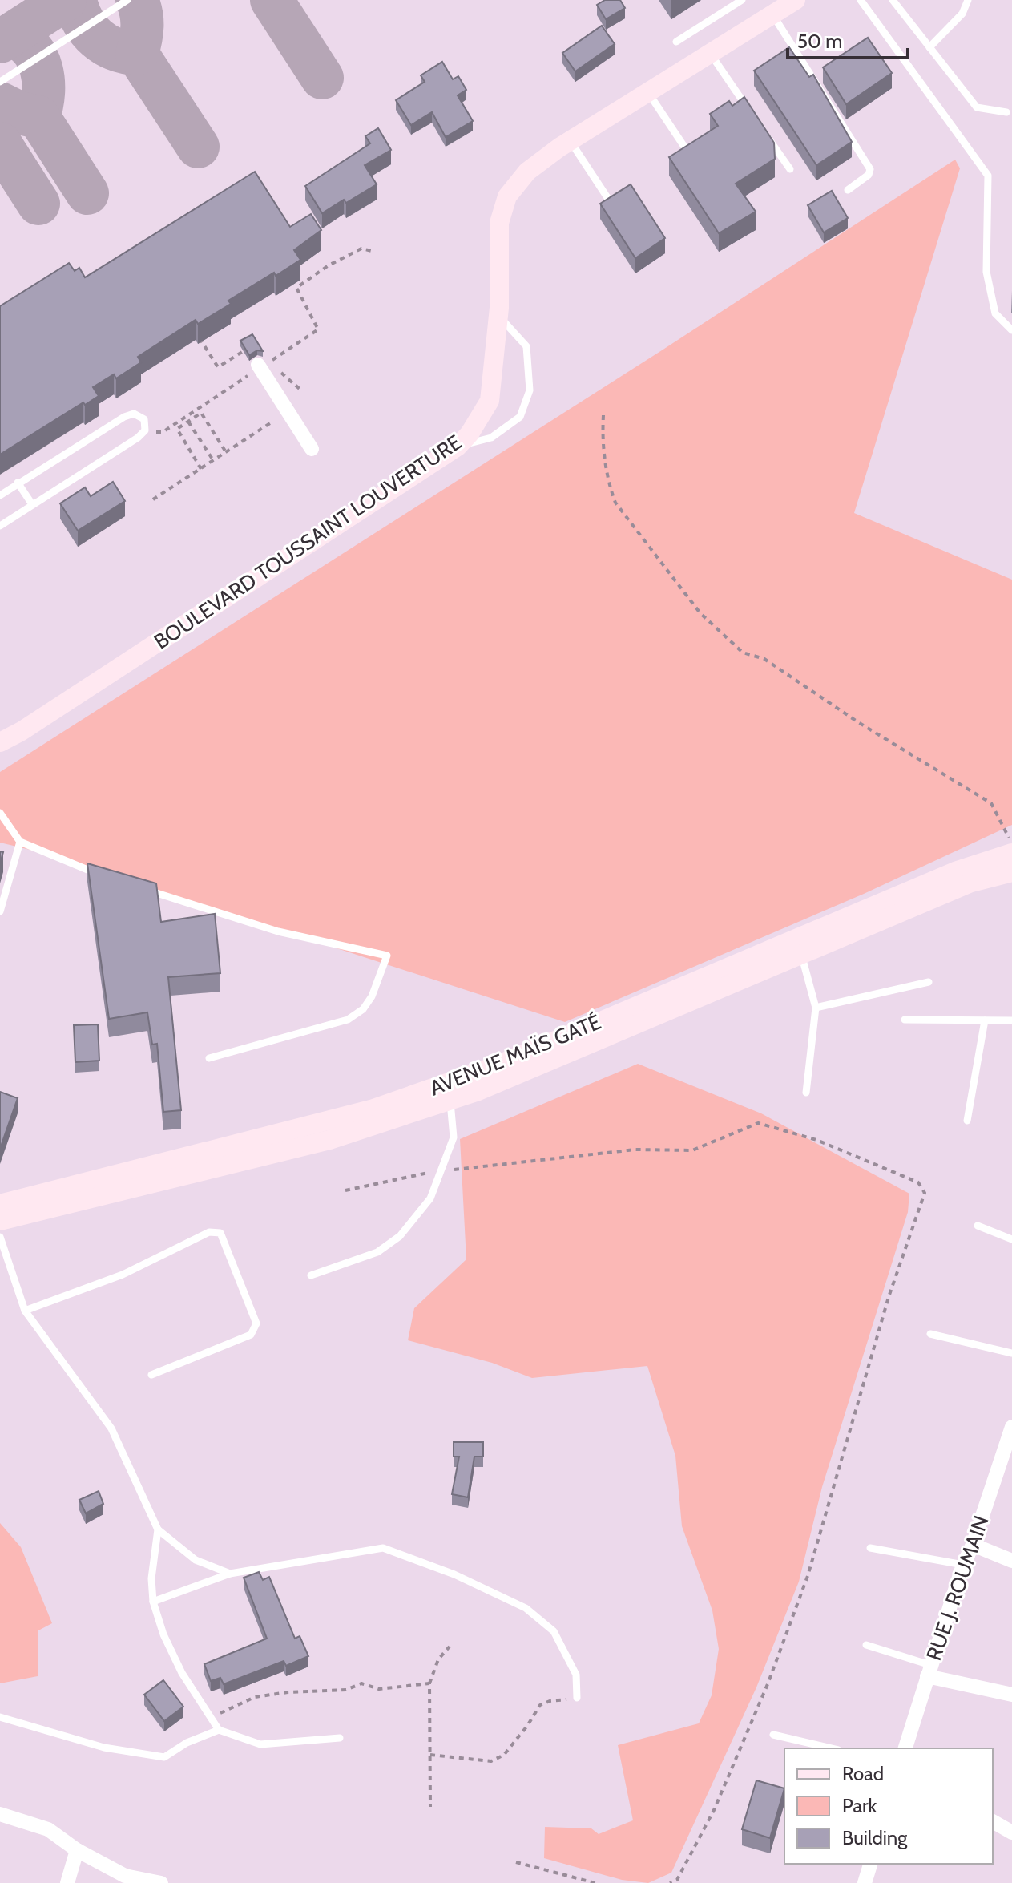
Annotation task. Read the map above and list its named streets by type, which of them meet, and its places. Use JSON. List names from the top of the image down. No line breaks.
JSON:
{"streets":{"main road":["BOULEVARD TOUSSAINT LOUVERTURE","AVENUE MAÏS GATÉ"],"street":["RUE J. ROUMAIN"]},"legend":["Road","Park","Building"],"scale_bar":"50 m"}
